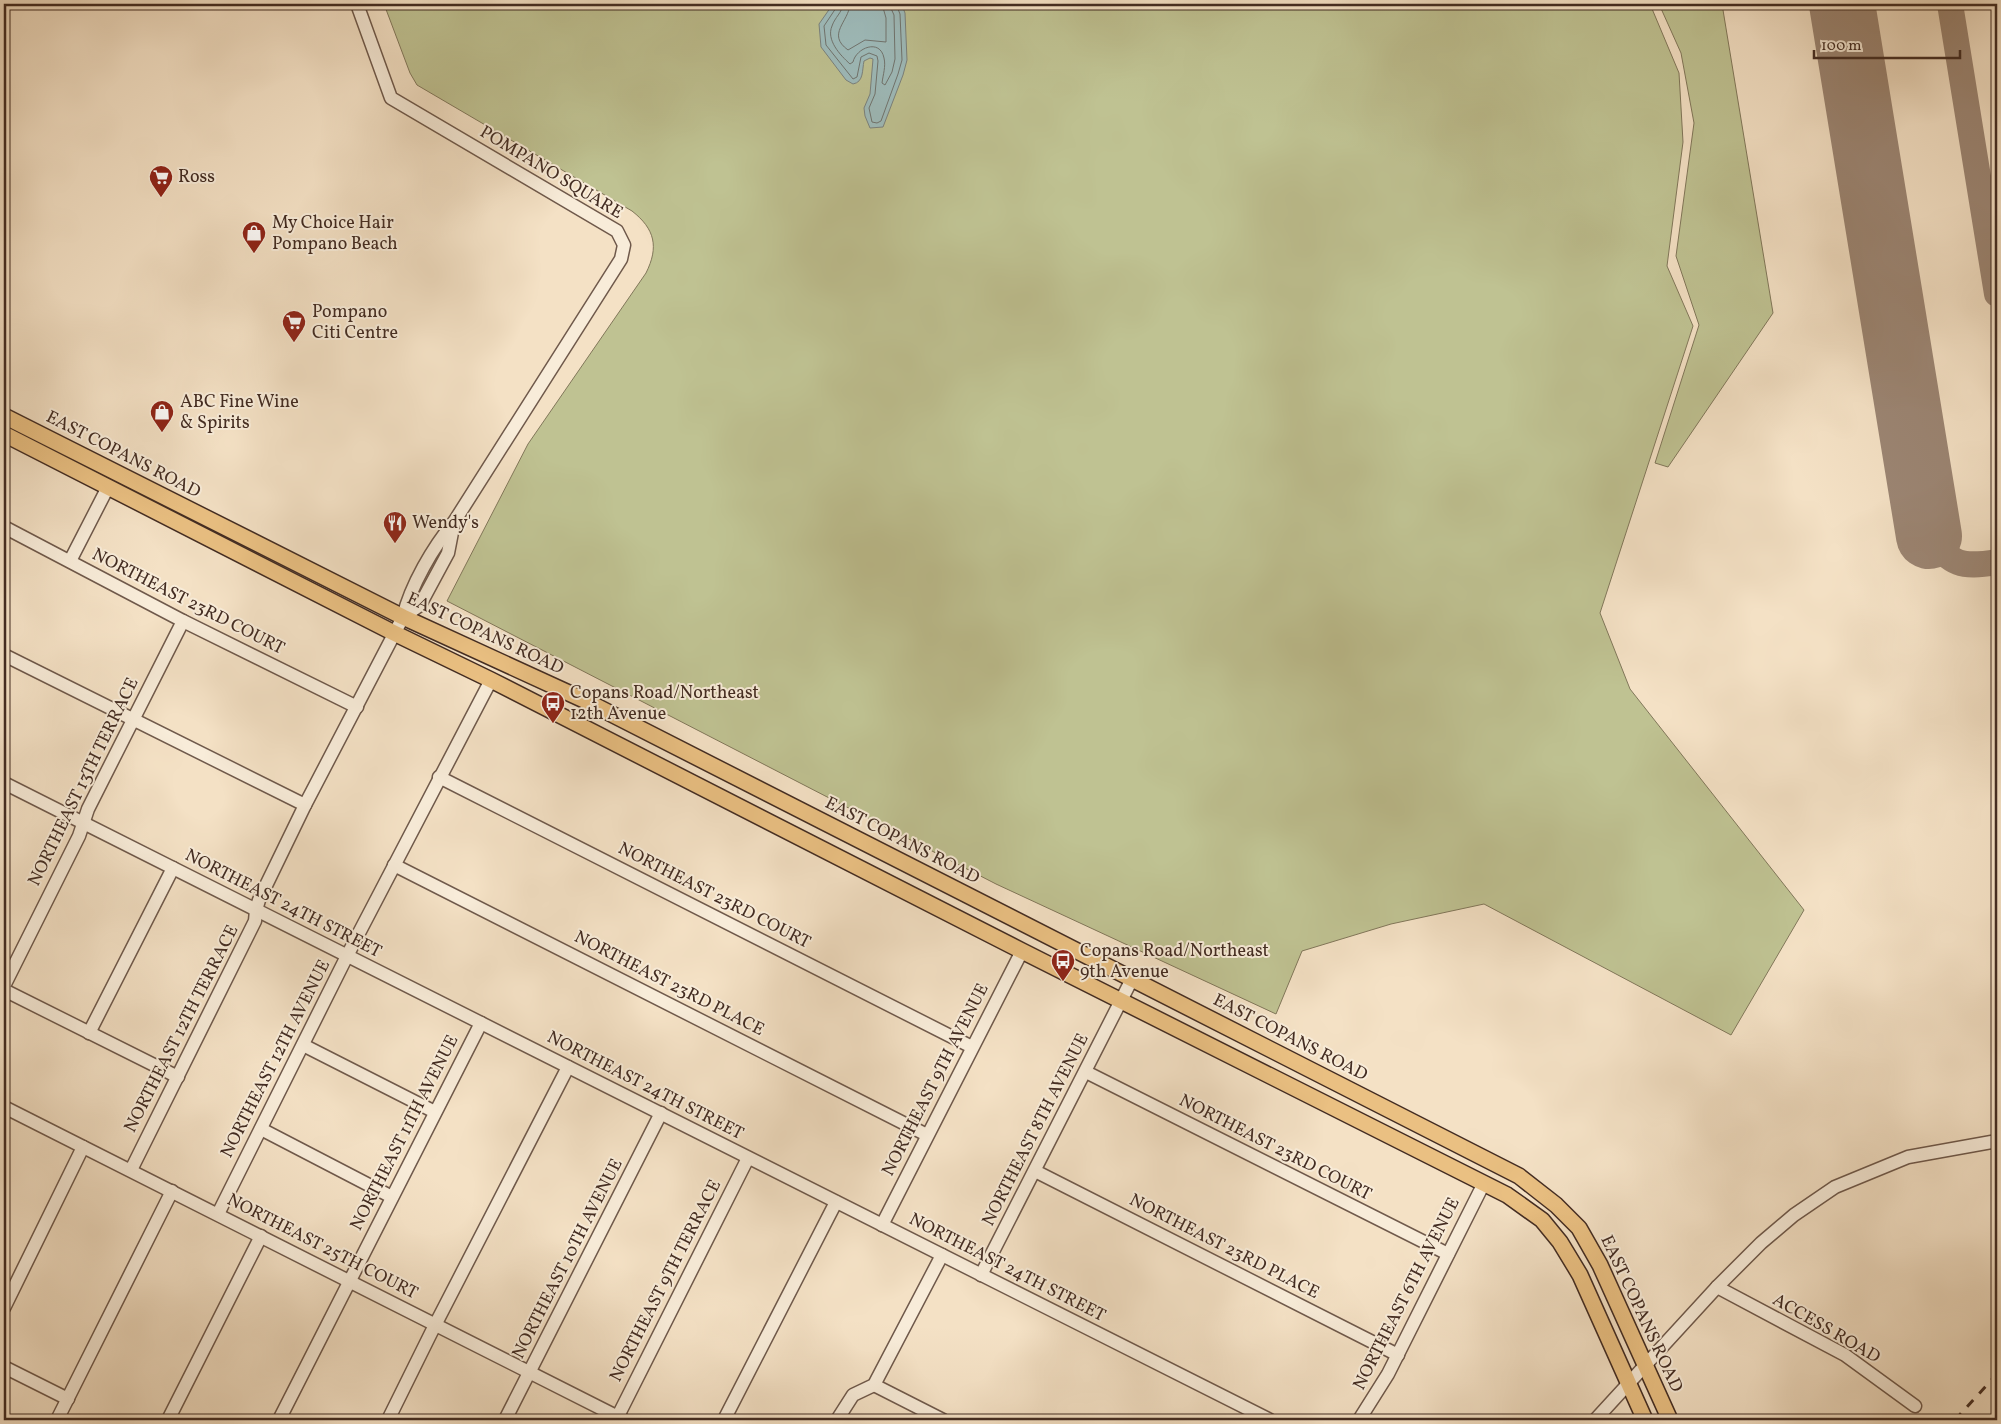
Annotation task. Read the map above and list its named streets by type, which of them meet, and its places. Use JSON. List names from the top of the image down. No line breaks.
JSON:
{"streets":{"main road":["EAST COPANS ROAD"],"street":["POMPANO SQUARE","NORTHEAST 23RD COURT","NORTHEAST 13TH TERRACE","NORTHEAST 24TH STREET","NORTHEAST 23RD PLACE","NORTHEAST 12TH TERRACE","NORTHEAST 12TH AVENUE","NORTHEAST 9TH AVENUE","NORTHEAST 8TH AVENUE","NORTHEAST 11TH AVENUE","NORTHEAST 25TH COURT","NORTHEAST 10TH AVENUE","NORTHEAST 9TH TERRACE","NORTHEAST 6TH AVENUE","ACCESS ROAD"]},"crossings":[["POMPANO SQUARE","EAST COPANS ROAD"],["POMPANO SQUARE","NORTHEAST 12TH TERRACE"],["EAST COPANS ROAD","NORTHEAST 12TH TERRACE"],["EAST COPANS ROAD","NORTHEAST 12TH AVENUE"],["EAST COPANS ROAD","NORTHEAST 9TH AVENUE"],["EAST COPANS ROAD","NORTHEAST 8TH AVENUE"],["EAST COPANS ROAD","NORTHEAST 6TH AVENUE"],["NORTHEAST 23RD COURT","NORTHEAST 13TH TERRACE"],["NORTHEAST 23RD COURT","NORTHEAST 12TH TERRACE"],["NORTHEAST 23RD COURT","NORTHEAST 12TH AVENUE"],["NORTHEAST 23RD COURT","NORTHEAST 9TH AVENUE"],["NORTHEAST 23RD COURT","NORTHEAST 8TH AVENUE"],["NORTHEAST 23RD COURT","NORTHEAST 6TH AVENUE"],["NORTHEAST 13TH TERRACE","NORTHEAST 24TH STREET"],["NORTHEAST 24TH STREET","NORTHEAST 12TH TERRACE"],["NORTHEAST 24TH STREET","NORTHEAST 12TH AVENUE"],["NORTHEAST 24TH STREET","NORTHEAST 9TH AVENUE"],["NORTHEAST 24TH STREET","NORTHEAST 8TH AVENUE"],["NORTHEAST 24TH STREET","NORTHEAST 11TH AVENUE"],["NORTHEAST 24TH STREET","NORTHEAST 10TH AVENUE"],["NORTHEAST 24TH STREET","NORTHEAST 9TH TERRACE"],["NORTHEAST 23RD PLACE","NORTHEAST 12TH AVENUE"],["NORTHEAST 23RD PLACE","NORTHEAST 9TH AVENUE"],["NORTHEAST 23RD PLACE","NORTHEAST 8TH AVENUE"],["NORTHEAST 23RD PLACE","NORTHEAST 6TH AVENUE"],["NORTHEAST 12TH TERRACE","NORTHEAST 25TH COURT"],["NORTHEAST 12TH AVENUE","NORTHEAST 25TH COURT"],["NORTHEAST 11TH AVENUE","NORTHEAST 25TH COURT"],["NORTHEAST 25TH COURT","NORTHEAST 10TH AVENUE"],["NORTHEAST 25TH COURT","NORTHEAST 9TH TERRACE"]],"places":{"supermarket":["Ross","Pompano Citi Centre"],"shop":["My Choice Hair Pompano Beach","ABC Fine Wine & Spirits"],"restaurant":["Wendy's"],"bus stop":["Copans Road/Northeast 12th Avenue","Copans Road/Northeast 9th Avenue"]},"scale_bar":"100 m"}
